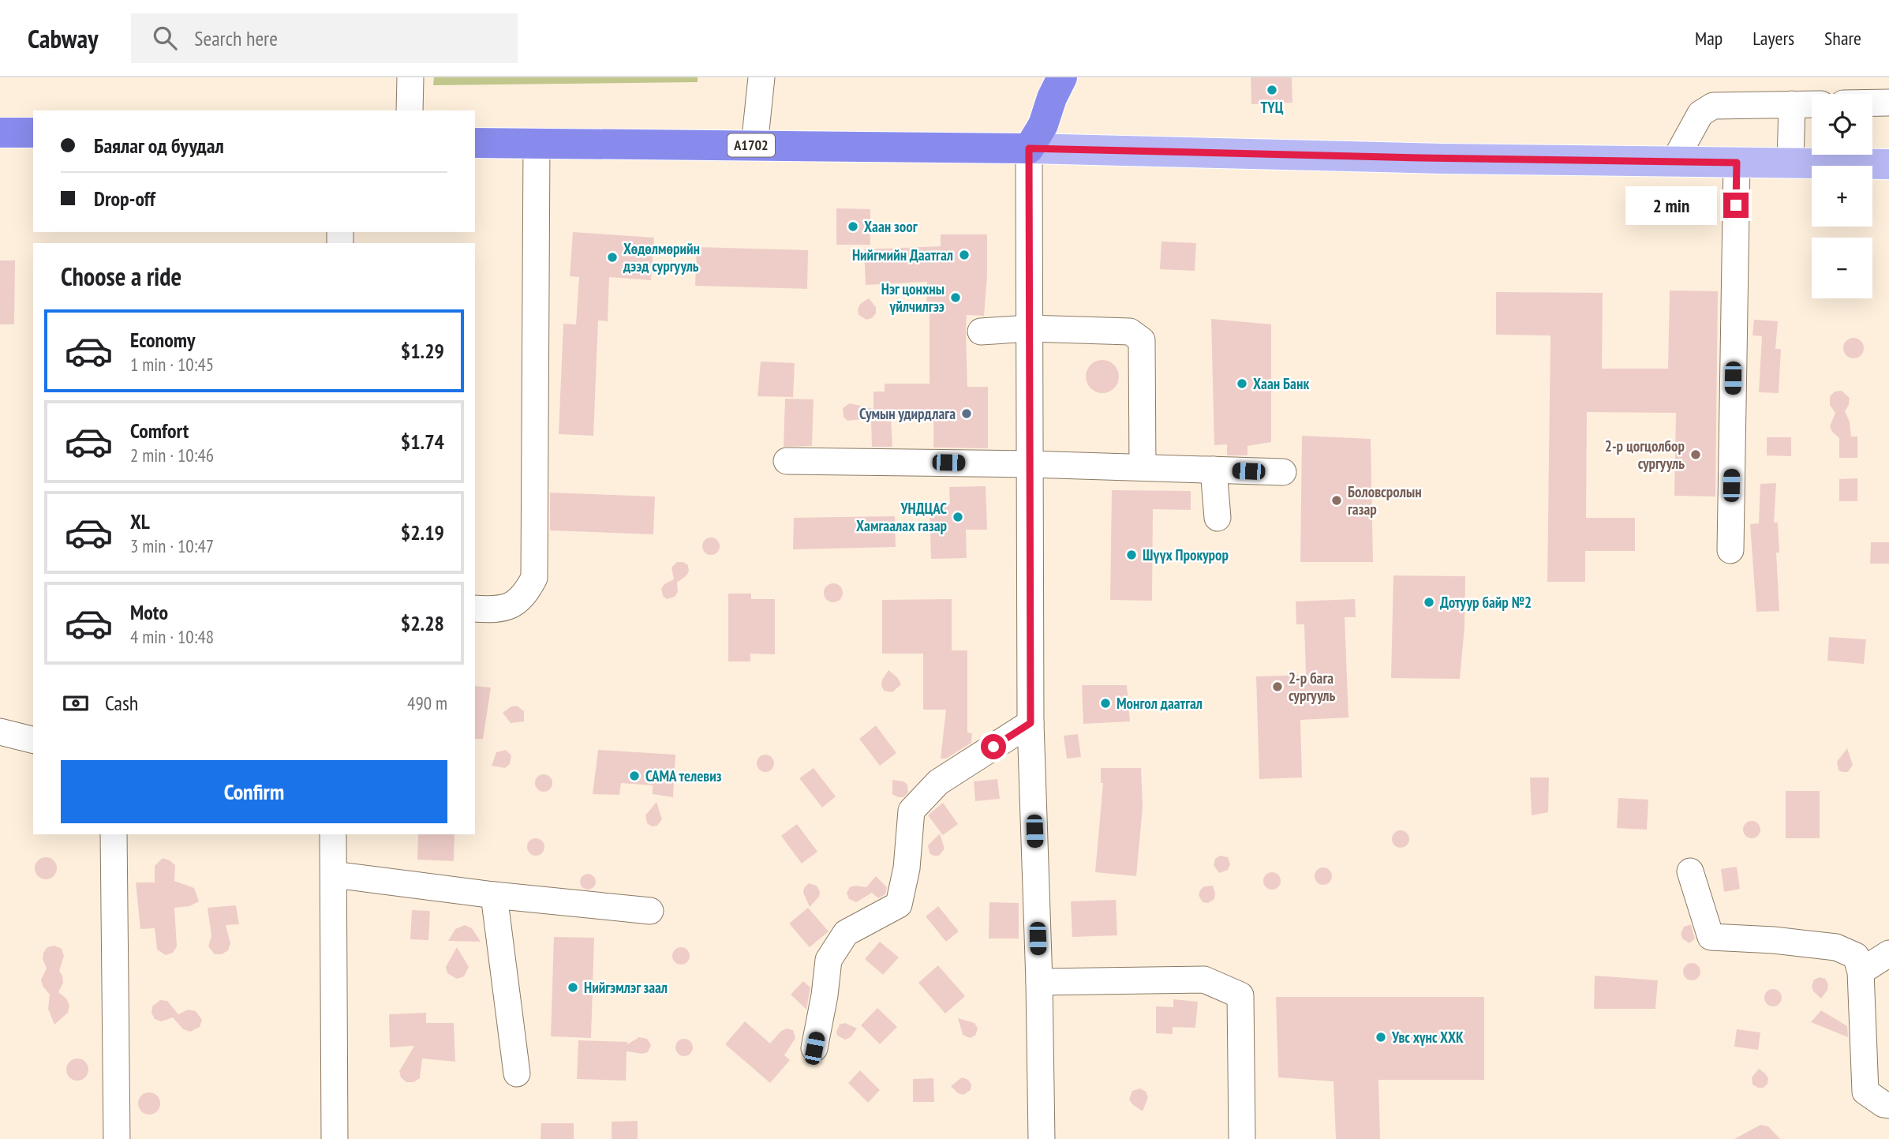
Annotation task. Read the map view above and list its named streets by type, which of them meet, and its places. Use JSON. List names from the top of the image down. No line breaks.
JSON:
{"streets":{"highway":["A1702"]},"places":["ТҮЦ","Хаан зоог","Нийгмийн Даатгал","Хөдөлмөрийн дээд сургууль","Нэг цонхны үйлчилгээ","Хаан Банк","Сумын удирдлага","2-р цогцолбор сургууль","Боловсролын газар","УНДЦАС Хамгаалах газар","Шүүх Прокурор","Дотуур байр №2","2-р бага сургууль","Монгол даатгал","САМА телевиз","Нийгэмлэг заал","Увс хүнс ХХК"],"page":{"header":"Cabway","search":"Search here","nav":["Map","Layers","Share"],"map_buttons":["+","−"],"banner":["Баялаг од буудал","Drop-off"],"bubble":"2 min","heading":"Choose a ride","list":[{"name":"Economy","note":"1 min · 10:45","value":"$1.29"},{"name":"Comfort","note":"2 min · 10:46","value":"$1.74"},{"name":"XL","note":"3 min · 10:47","value":"$2.19"},{"name":"Moto","note":"4 min · 10:48","value":"$2.28"}],"pay":["Cash","490 m"],"buttons":"Confirm"}}
